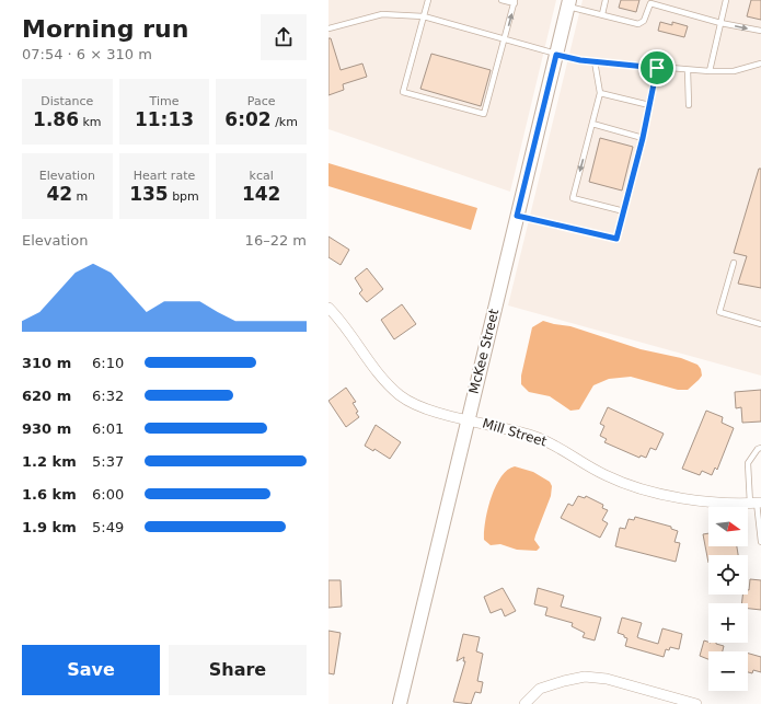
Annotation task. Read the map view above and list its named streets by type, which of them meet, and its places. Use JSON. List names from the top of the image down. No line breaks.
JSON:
{"streets":{"street":["McKee Street","Mill Street"]},"crossings":[["McKee Street","Mill Street"]],"north":"right","page":{"heading":["Morning run","07:54 · 6 × 310 m"],"stats":[["Distance","1.86 km"],["Time","11:13"],["Pace","6:02 /km"],["Elevation","42 m"],["Heart rate","135 bpm"],["kcal","142"]],"chart":["Elevation","16–22 m"],"list":[{"name":"310 m","note":"6:10"},{"name":"620 m","note":"6:32"},{"name":"930 m","note":"6:01"},{"name":"1.2 km","note":"5:37"},{"name":"1.6 km","note":"6:00"},{"name":"1.9 km","note":"5:49"}],"map_buttons":["+","−"],"buttons":["Save","Share"]}}
